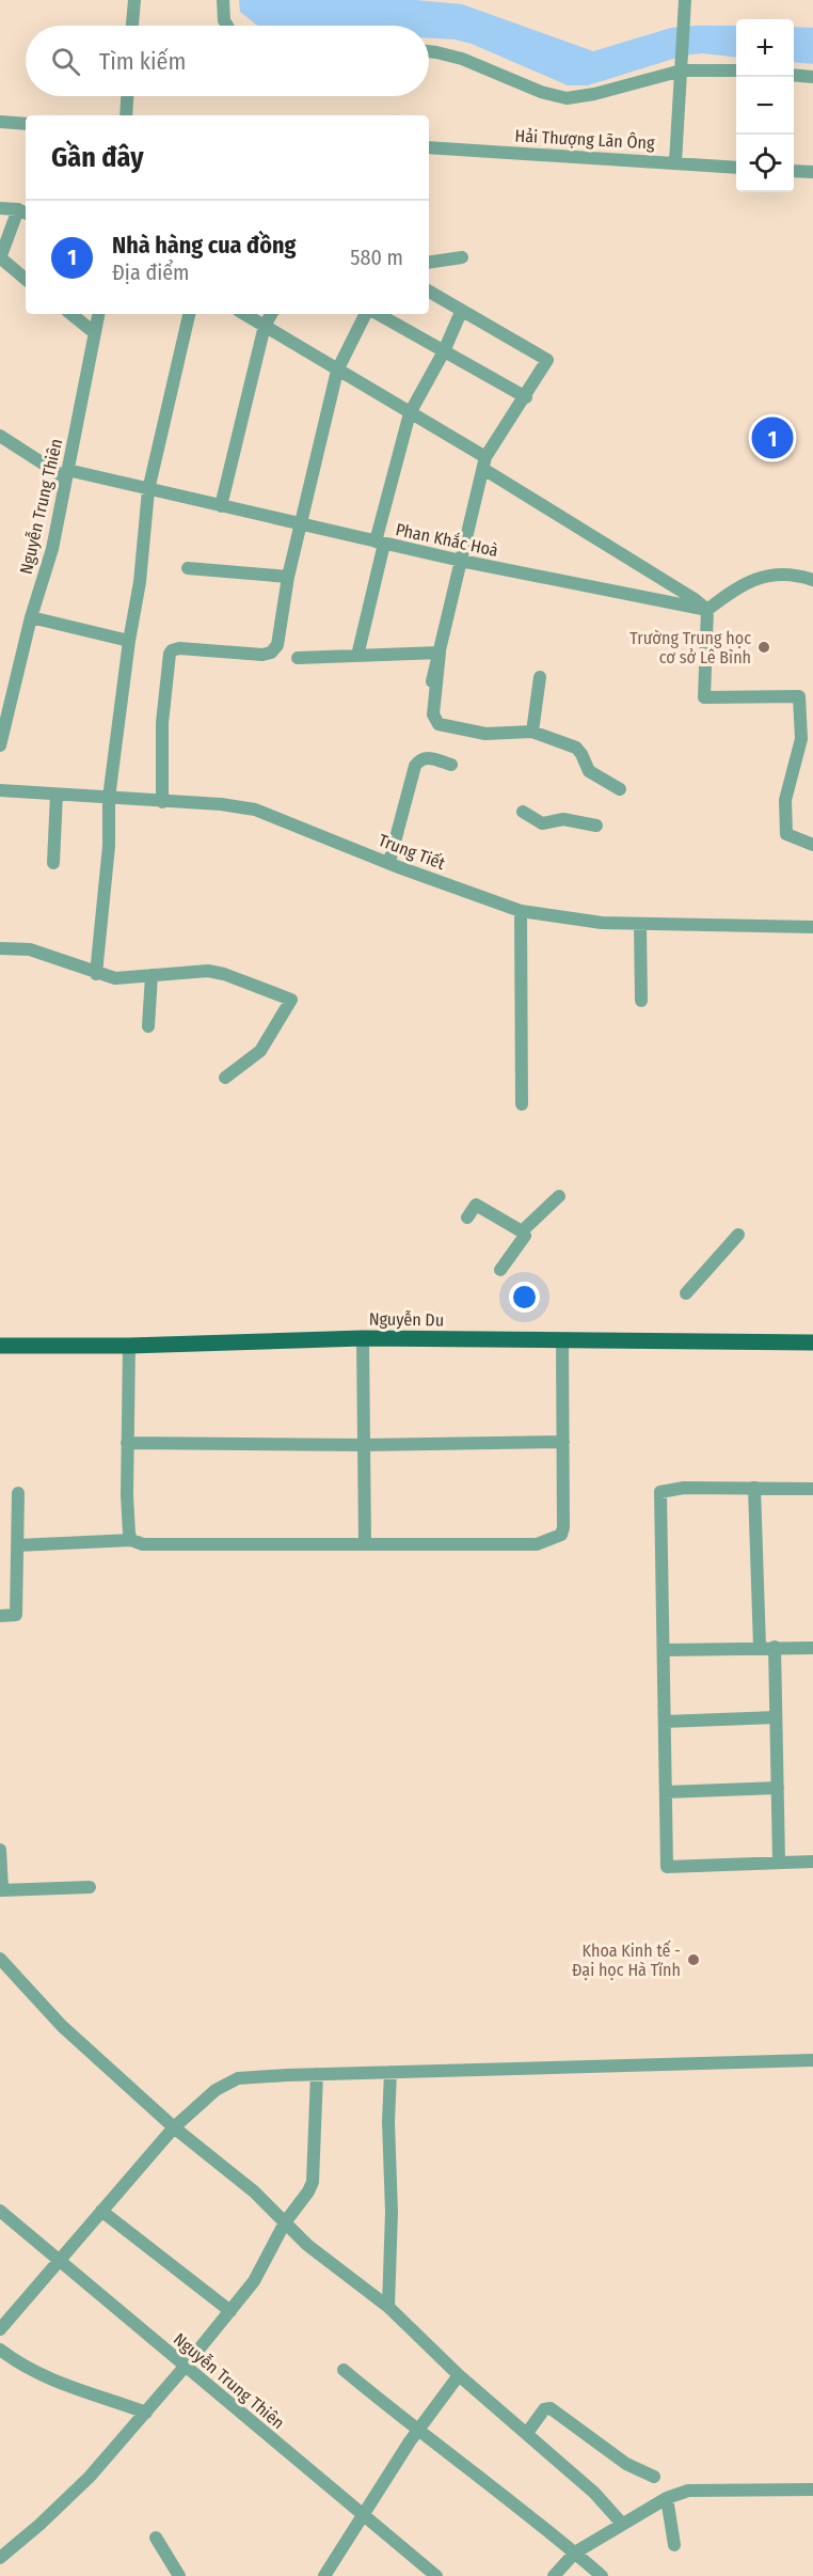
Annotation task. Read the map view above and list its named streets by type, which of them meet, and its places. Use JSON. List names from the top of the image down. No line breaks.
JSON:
{"streets":{"main road":["Nguyễn Du"],"street":["Hải Thượng Lãn Ông","Nguyễn Trung Thiên","Phan Khắc Hoà","Trung Tiết"]},"crossings":[["Nguyễn Trung Thiên","Phan Khắc Hoà"]],"places":["Trường Trung học cơ sở Lê Bình","Khoa Kinh tế - Đại học Hà Tĩnh"],"page":{"map_buttons":["+","−"],"search":"Tìm kiếm","heading":"Gần đây","list":[{"mark":"1","name":"Nhà hàng cua đồng","note":"Địa điểm","value":"580 m"}],"pins":"1"}}
